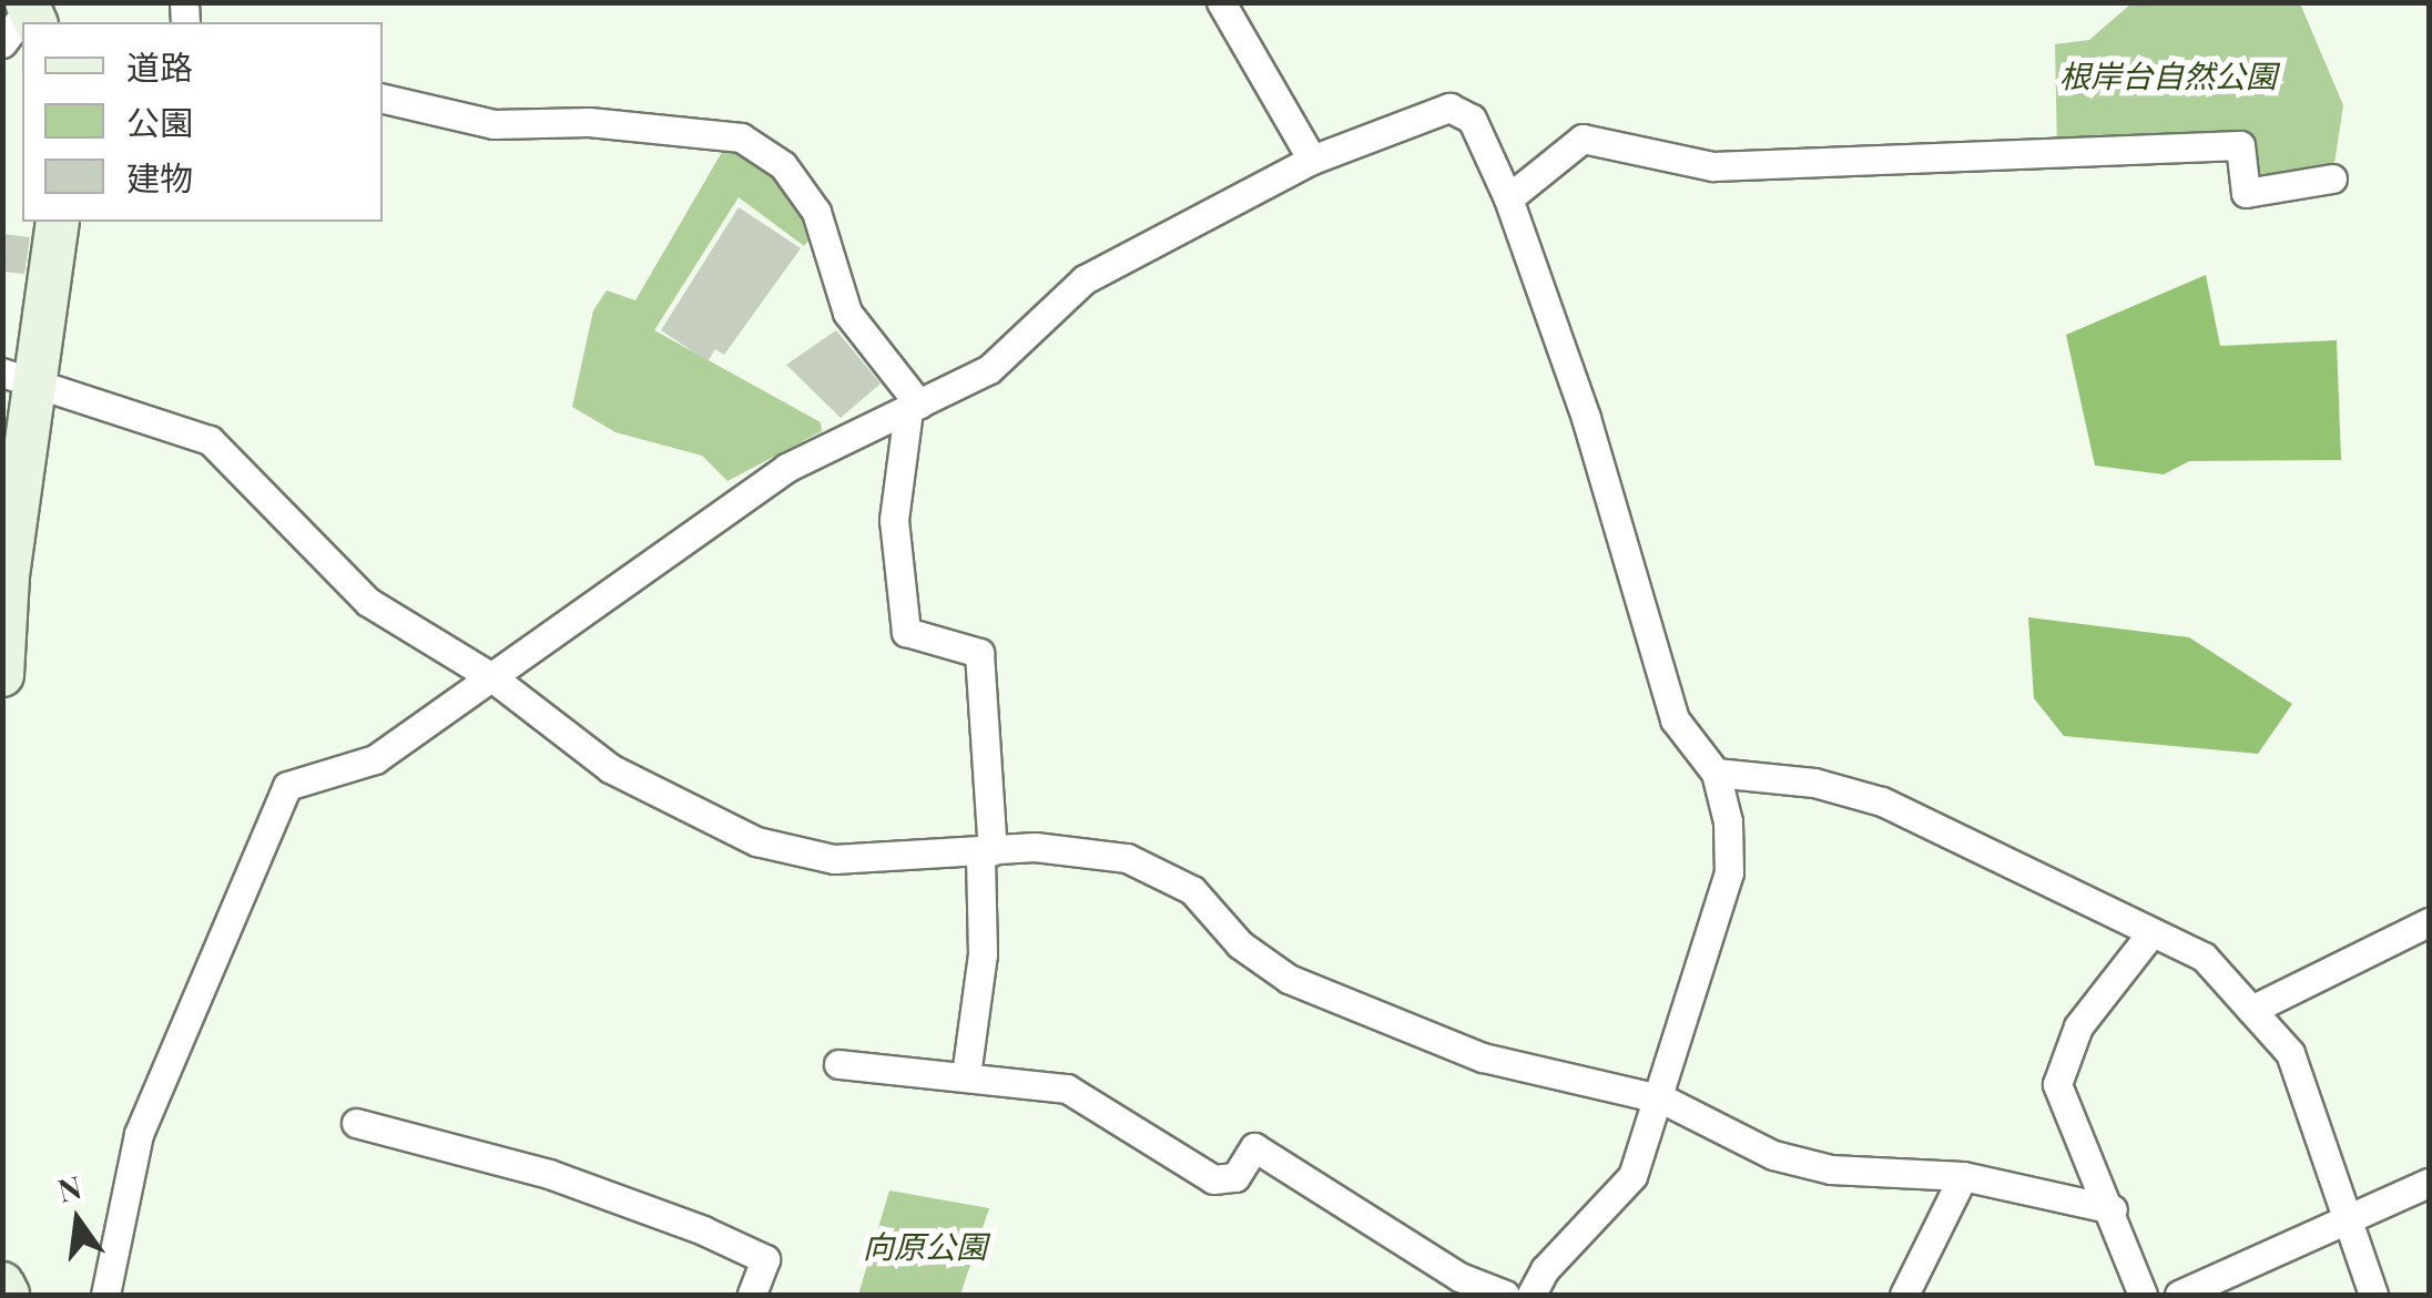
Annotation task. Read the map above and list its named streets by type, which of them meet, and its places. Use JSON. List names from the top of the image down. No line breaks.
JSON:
{"parks":["根岸台自然公園","向原公園"],"legend":["道路","公園","建物"],"north":"top"}
